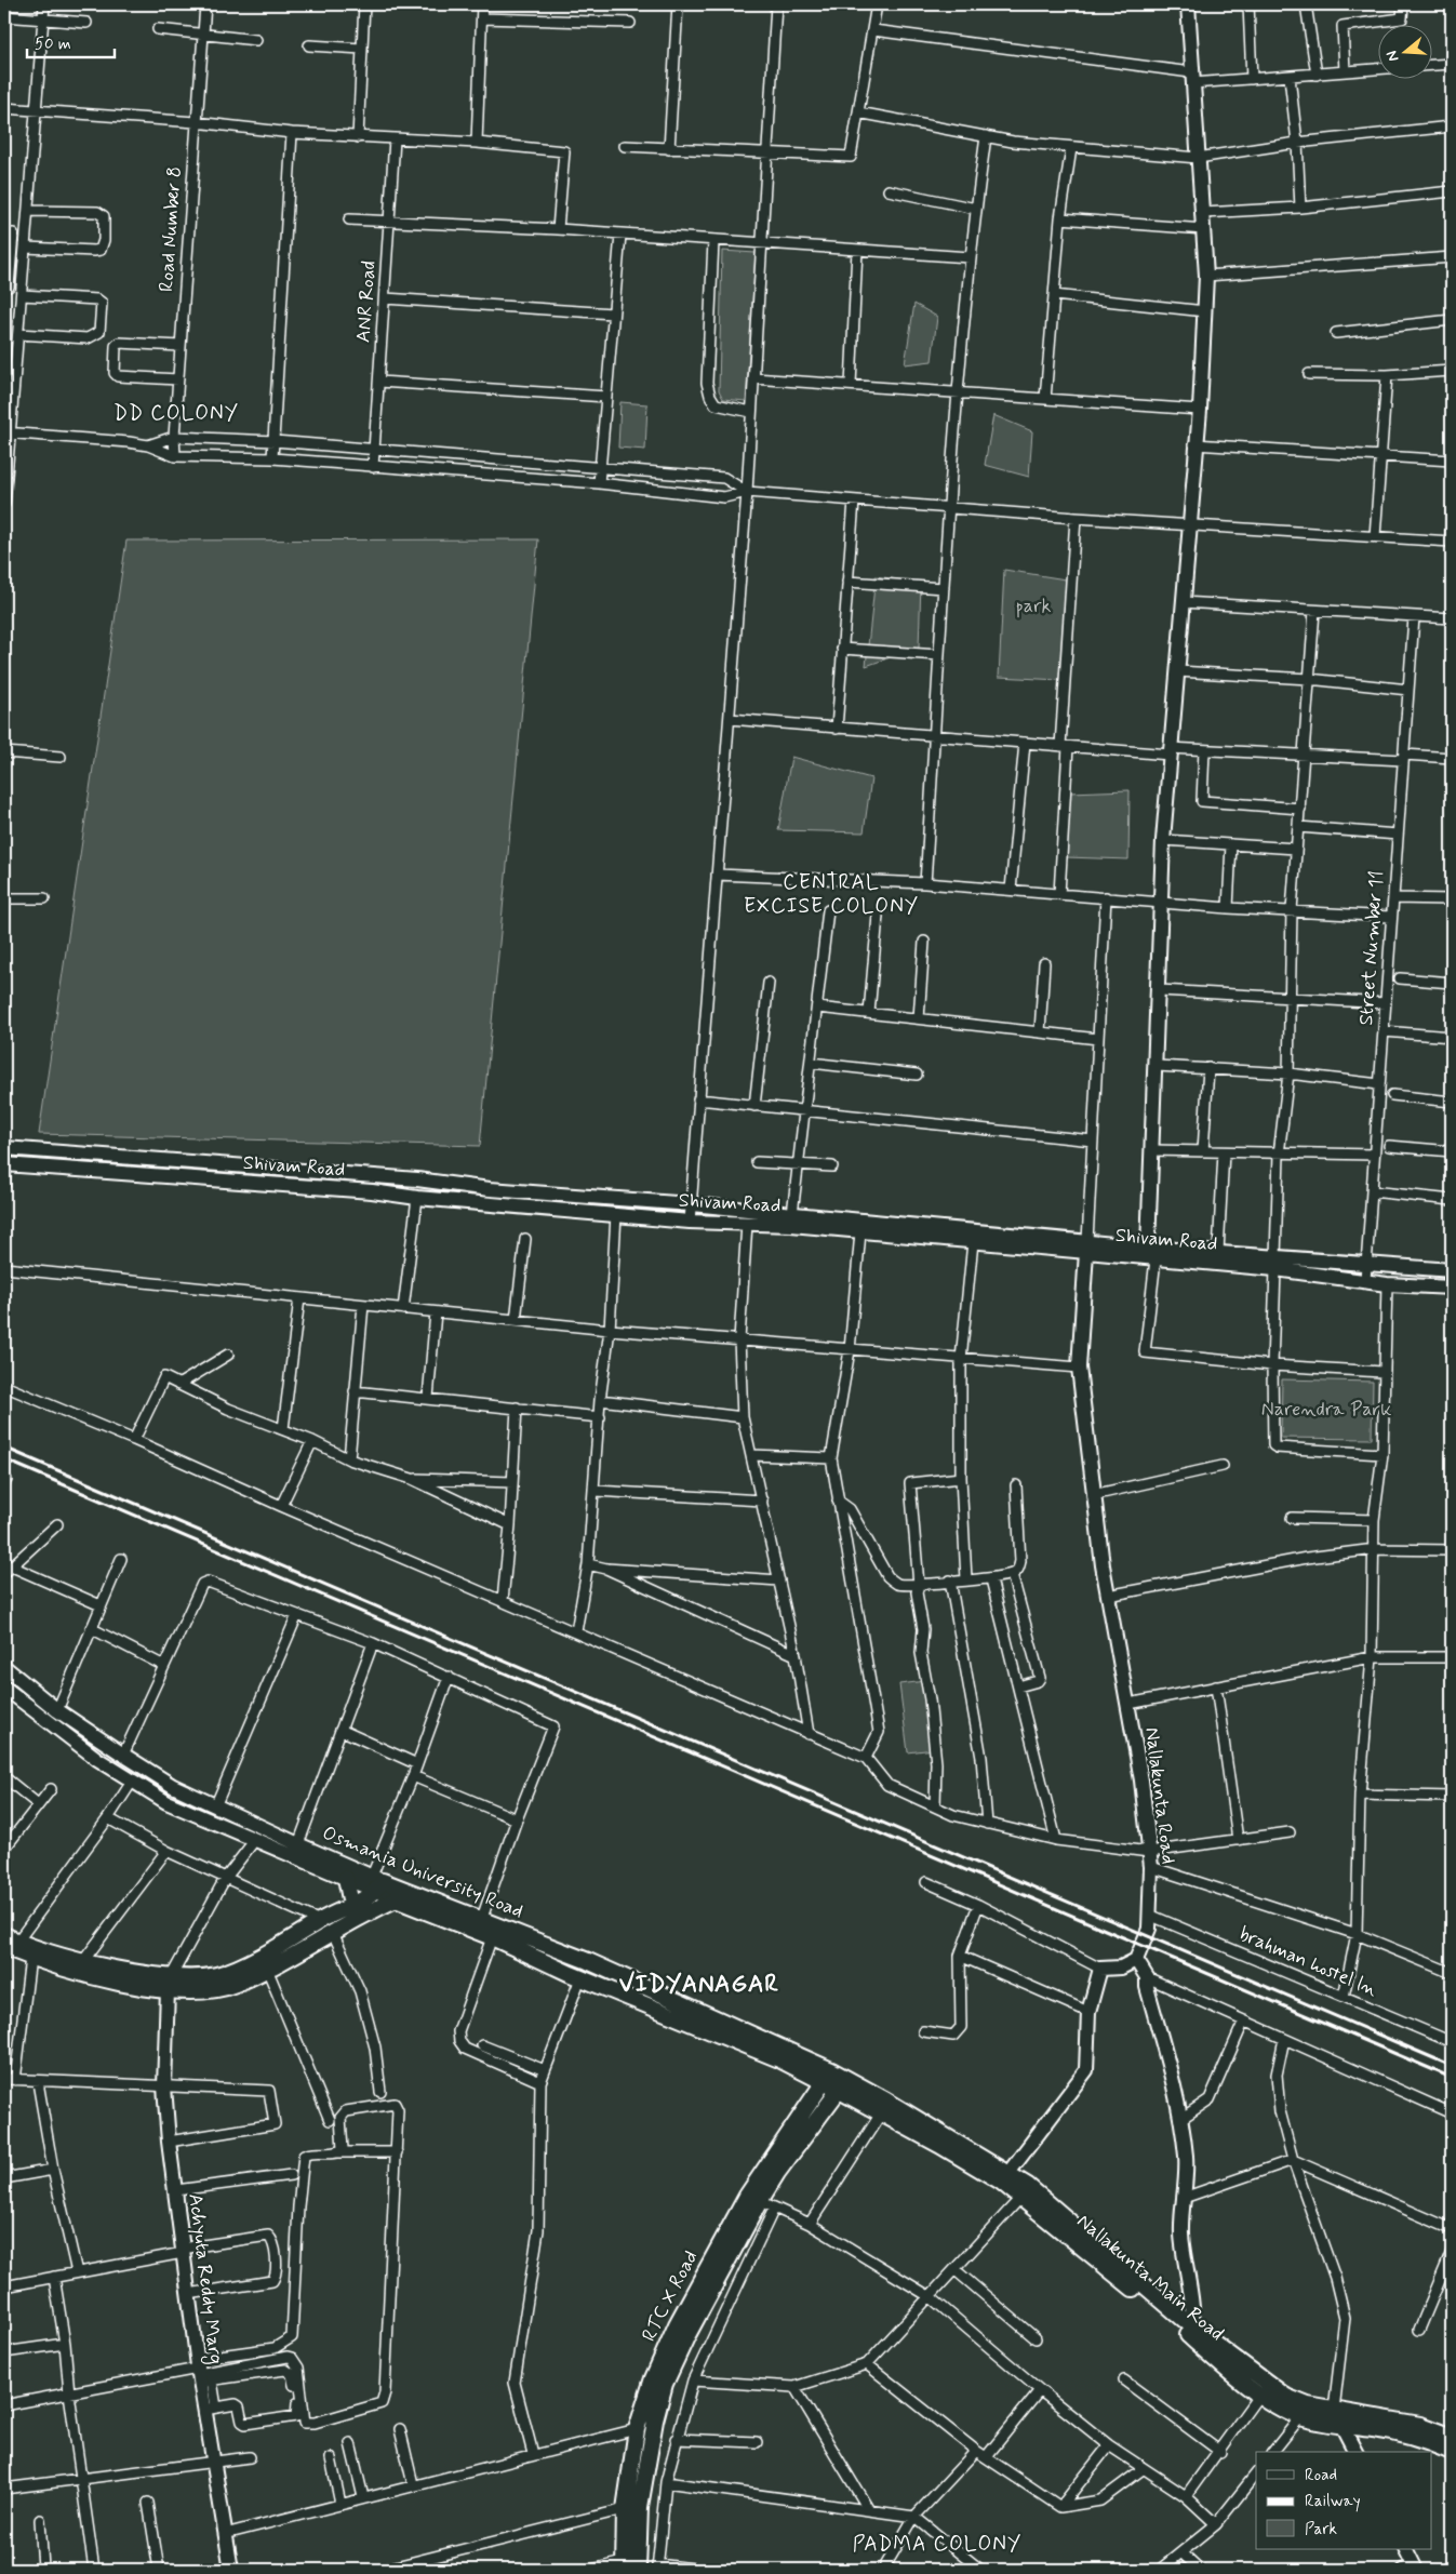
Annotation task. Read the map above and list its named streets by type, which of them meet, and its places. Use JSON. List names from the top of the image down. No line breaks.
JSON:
{"streets":{"main road":["Shivam Road","Nallakunta Road","Osmania University Road","Nallakunta Main Road","Achyuta Reddy Marg","RTC X Road"],"street":["Road Number 8","ANR Road","Street Number 11","brahman hostel ln"]},"crossings":[["Street Number 11","Shivam Road"],["Shivam Road","Nallakunta Road"],["Nallakunta Road","brahman hostel ln"],["Osmania University Road","Nallakunta Main Road"],["Osmania University Road","RTC X Road"],["Nallakunta Main Road","RTC X Road"]],"districts":["DD COLONY","CENTRAL EXCISE COLONY","VIDYANAGAR","PADMA COLONY"],"parks":["park","Narendra Park"],"legend":["Road","Railway","Park"],"scale_bar":"50 m","north":"left"}
